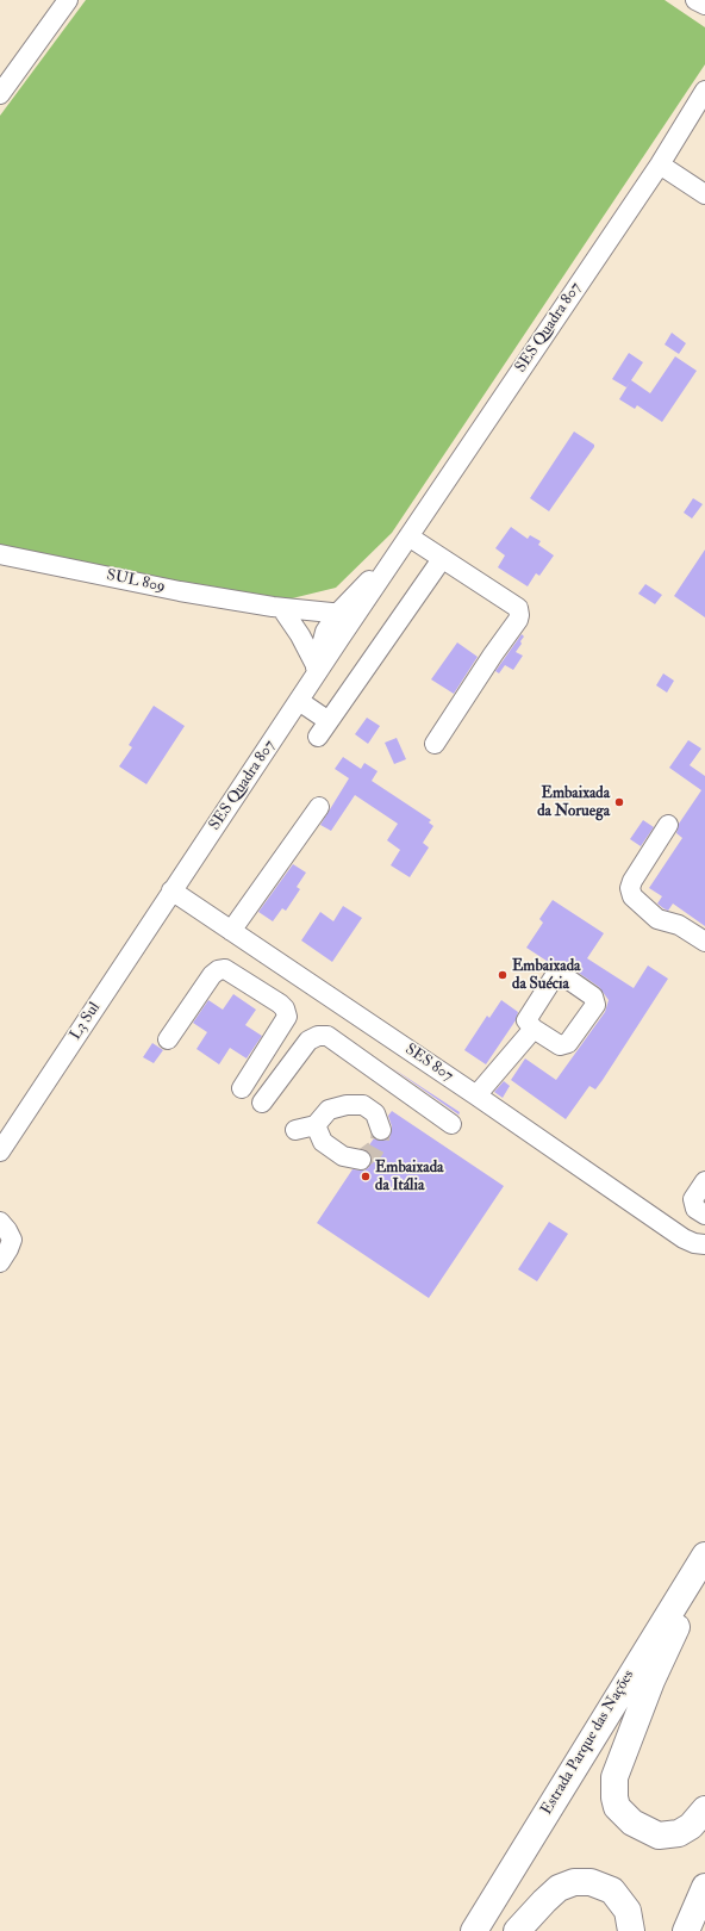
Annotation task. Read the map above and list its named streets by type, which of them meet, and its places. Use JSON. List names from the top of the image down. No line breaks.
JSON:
{"streets":{"highway":["Estrada Parque das Nações"],"street":["SES Quadra 807","SUL 809","L3 Sul","SES 807"]},"crossings":[["SES Quadra 807","SUL 809"],["SES Quadra 807","L3 Sul"],["SES Quadra 807","SES 807"],["L3 Sul","SES 807"]],"places":["Embaixada da Noruega","Embaixada da Suécia","Embaixada da Itália"]}
